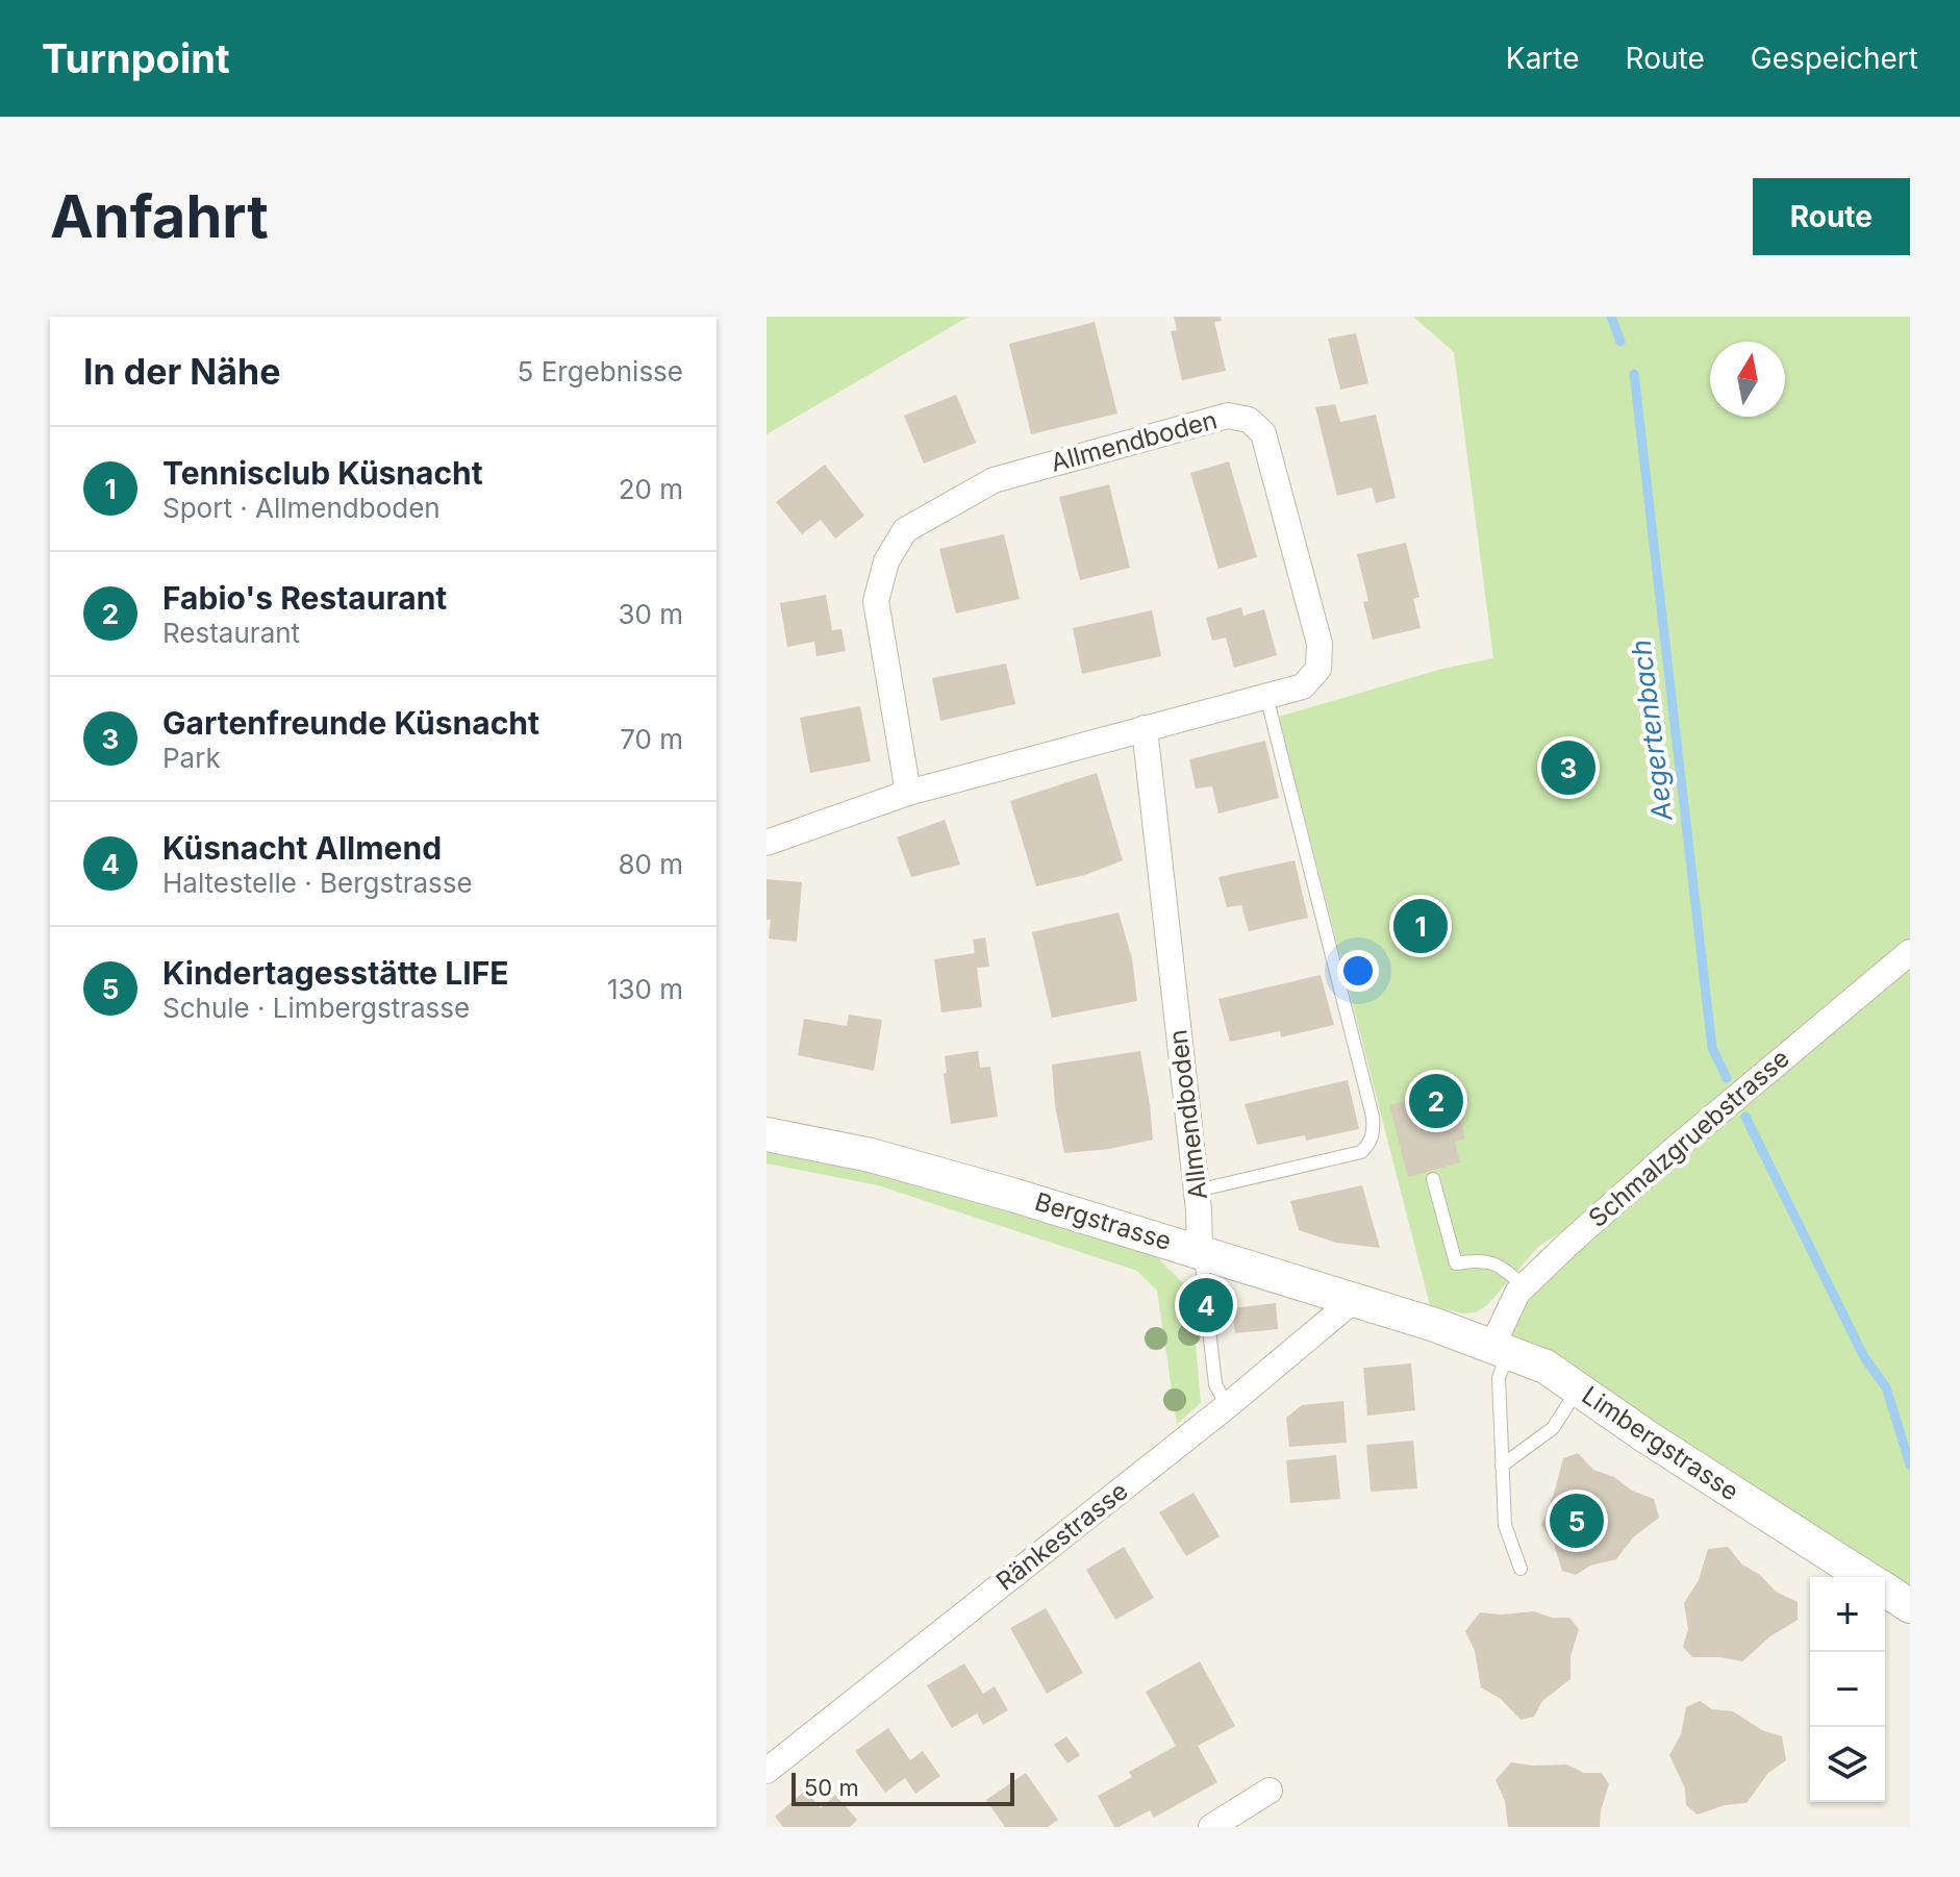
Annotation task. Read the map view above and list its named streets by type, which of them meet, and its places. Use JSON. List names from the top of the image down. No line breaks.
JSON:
{"streets":{"street":["Allmendboden","Schmalzgruebstrasse","Bergstrasse","Limbergstrasse","Ränkestrasse"]},"crossings":[["Allmendboden","Bergstrasse"],["Schmalzgruebstrasse","Limbergstrasse"],["Bergstrasse","Limbergstrasse"],["Bergstrasse","Ränkestrasse"]],"water":["Aegertenbach"],"scale_bar":"50 m","north":"top","page":{"header":"Turnpoint","nav":["Karte","Route","Gespeichert"],"buttons":"Route","title":"Anfahrt","heading":["In der Nähe","5 Ergebnisse"],"list":[{"mark":"1","name":"Tennisclub Küsnacht","note":"Sport · Allmendboden","value":"20 m"},{"mark":"2","name":"Fabio's Restaurant","note":"Restaurant","value":"30 m"},{"mark":"3","name":"Gartenfreunde Küsnacht","note":"Park","value":"70 m"},{"mark":"4","name":"Küsnacht Allmend","note":"Haltestelle · Bergstrasse","value":"80 m"},{"mark":"5","name":"Kindertagesstätte LIFE","note":"Schule · Limbergstrasse","value":"130 m"}],"pins":["3","1","2","4","5"],"map_buttons":["+","−"],"scale":"50 m"}}
